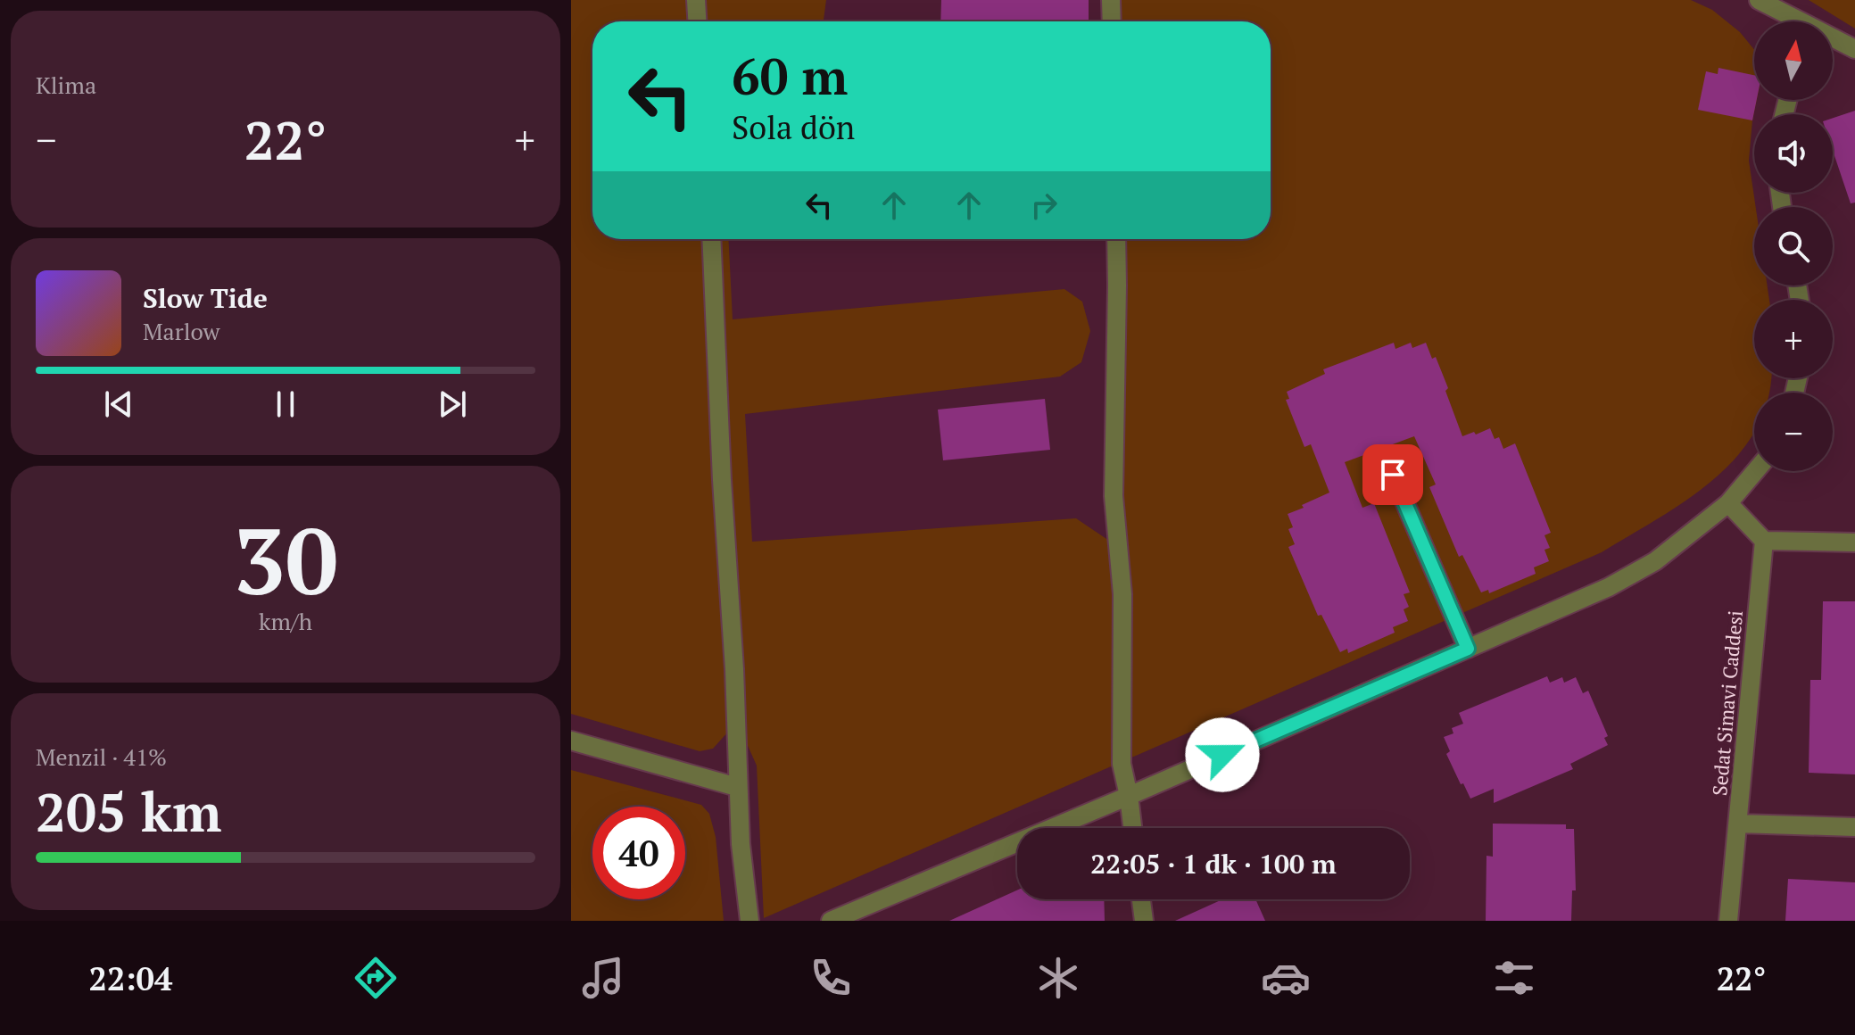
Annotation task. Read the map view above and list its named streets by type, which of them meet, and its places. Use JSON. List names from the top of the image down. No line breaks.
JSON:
{"streets":{"street":["Sedat Simavi Caddesi"]},"north":"top","page":{"tile":["Klima",["30","km/h"],["Menzil · 41%","205 km"]],"map_buttons":["+","−"],"turn":["60 m","Sola dön"],"heat":["−","22°","+"],"song":["Slow Tide","Marlow"],"limit":"40","trip":"22:05 · 1 dk · 100 m","tabs":["22:04","22°"]}}
